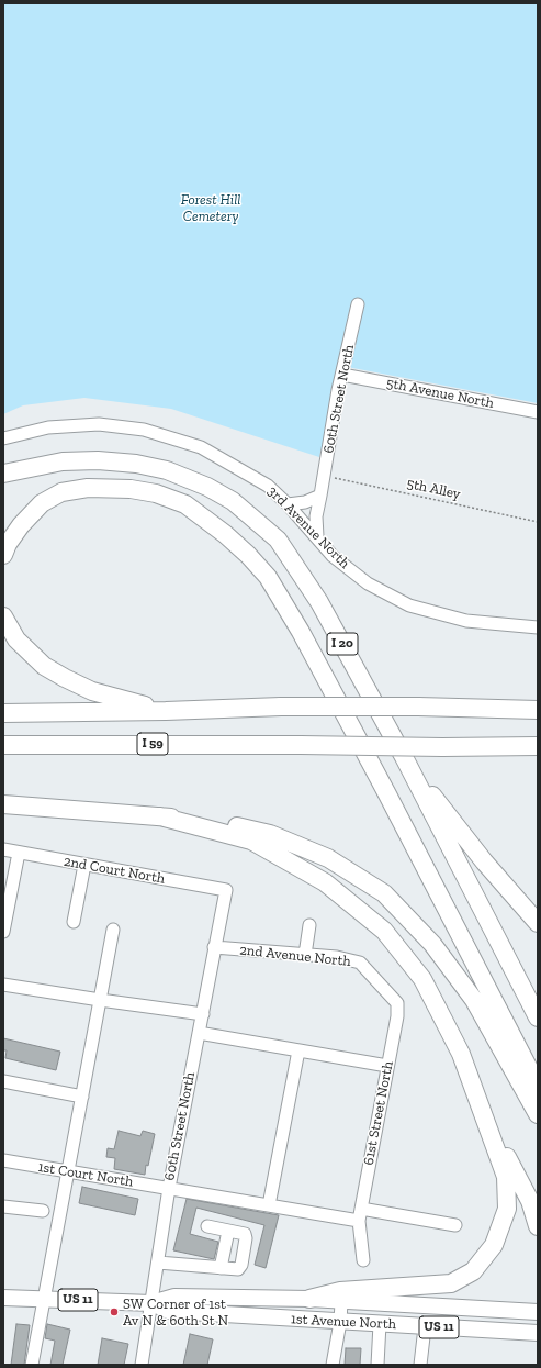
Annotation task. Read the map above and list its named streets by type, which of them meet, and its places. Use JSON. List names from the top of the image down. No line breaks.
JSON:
{"streets":{"highway":["I 20","I 59"],"main road":["US 11","1st Avenue North"],"street":["5th Avenue North","60th Street North","3rd Avenue North","2nd Court North","2nd Avenue North","61st Street North","1st Court North"],"path":["5th Alley"]},"crossings":[["5th Avenue North","60th Street North"],["60th Street North","5th Alley"],["60th Street North","3rd Avenue North"],["60th Street North","2nd Court North"],["60th Street North","2nd Avenue North"],["60th Street North","1st Court North"],["60th Street North","1st Avenue North"],["2nd Avenue North","61st Street North"],["61st Street North","1st Court North"]],"parks":["Forest Hill Cemetery"],"places":["SW Corner of 1st Av N & 60th St N"]}
